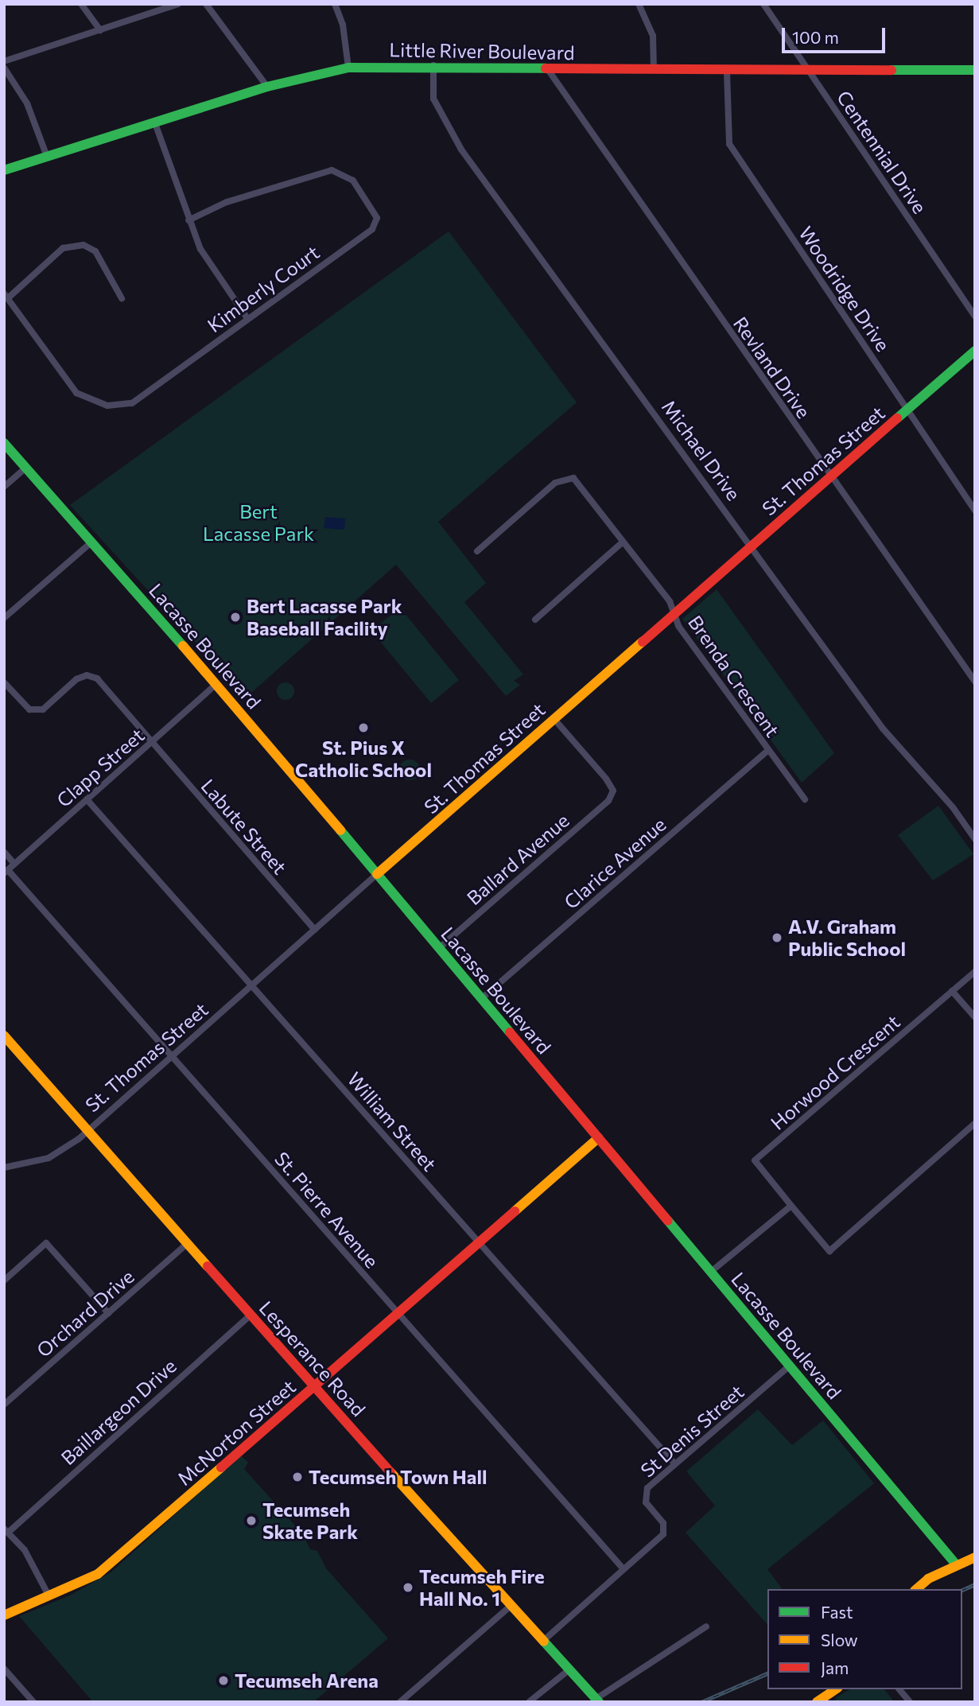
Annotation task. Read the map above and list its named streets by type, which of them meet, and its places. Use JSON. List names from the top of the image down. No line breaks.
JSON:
{"streets":{"street":["Little River Boulevard","Centennial Drive","Kimberly Court","Woodridge Drive","Revland Drive","Michael Drive","St. Thomas Street","Lacasse Boulevard","Brenda Crescent","Clapp Street","Labute Street","Ballard Avenue","Clarice Avenue","Horwood Crescent","William Street","St. Pierre Avenue","Orchard Drive","Lesperance Road","Baillargeon Drive","St Denis Street","McNorton Street"]},"crossings":[["Little River Boulevard","Centennial Drive"],["Little River Boulevard","Woodridge Drive"],["Little River Boulevard","Revland Drive"],["Little River Boulevard","Michael Drive"],["Woodridge Drive","St. Thomas Street"],["Revland Drive","St. Thomas Street"],["Michael Drive","St. Thomas Street"],["St. Thomas Street","Lacasse Boulevard"],["St. Thomas Street","Brenda Crescent"],["St. Thomas Street","Labute Street"],["St. Thomas Street","Ballard Avenue"],["St. Thomas Street","William Street"],["St. Thomas Street","St. Pierre Avenue"],["St. Thomas Street","Lesperance Road"],["Lacasse Boulevard","Clapp Street"],["Lacasse Boulevard","Ballard Avenue"],["Lacasse Boulevard","Clarice Avenue"],["Lacasse Boulevard","St Denis Street"],["Lacasse Boulevard","McNorton Street"],["Brenda Crescent","Clarice Avenue"],["Clapp Street","Labute Street"],["Clapp Street","William Street"],["Clapp Street","St. Pierre Avenue"],["William Street","St Denis Street"],["William Street","McNorton Street"],["St. Pierre Avenue","St Denis Street"],["St. Pierre Avenue","McNorton Street"],["Orchard Drive","Lesperance Road"],["Lesperance Road","Baillargeon Drive"],["Lesperance Road","St Denis Street"],["Lesperance Road","McNorton Street"]],"parks":["Bert Lacasse Park"],"places":["Bert Lacasse Park Baseball Facility","St. Pius X Catholic School","A.V. Graham Public School","Tecumseh Town Hall","Tecumseh Skate Park","Tecumseh Fire Hall No. 1","Tecumseh Arena"],"legend":["Fast","Slow","Jam"],"scale_bar":"100 m"}
